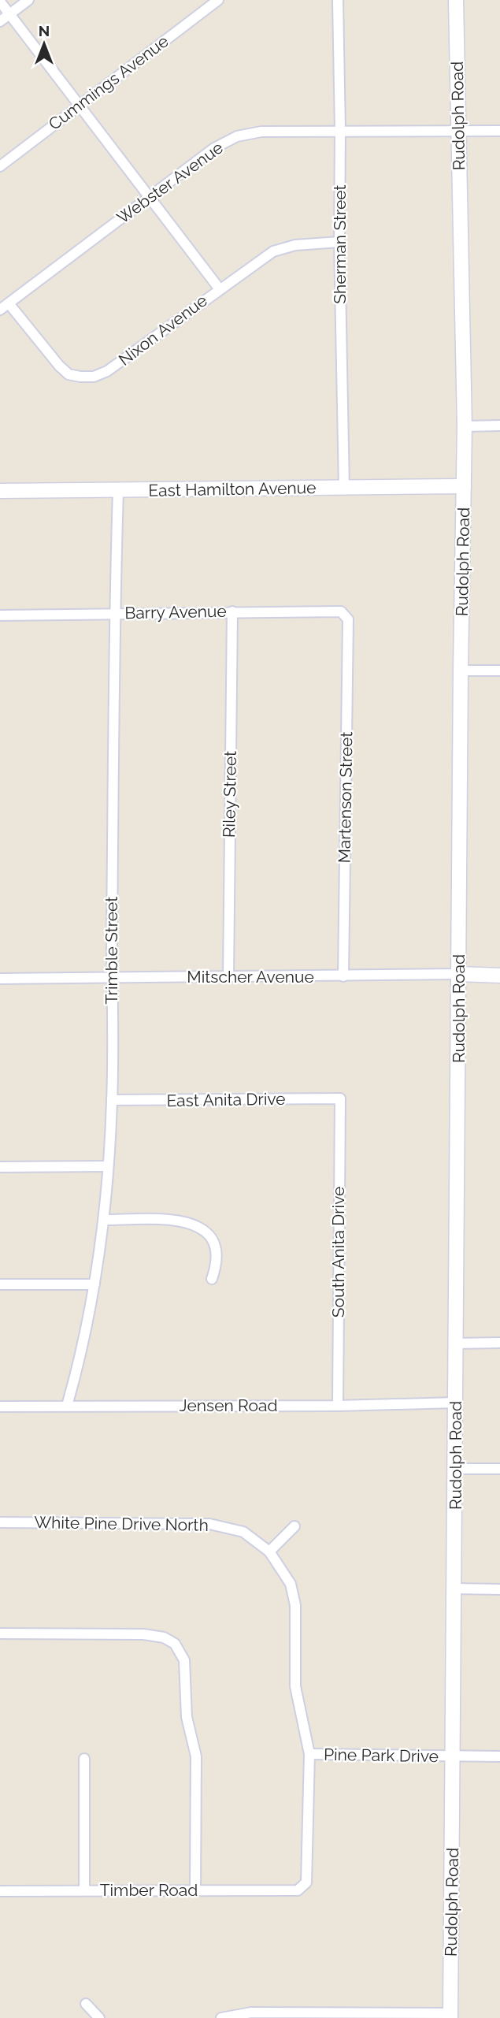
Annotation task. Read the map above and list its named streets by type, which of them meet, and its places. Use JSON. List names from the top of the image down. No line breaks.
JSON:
{"streets":{"street":["Cummings Avenue","Rudolph Road","Webster Avenue","Sherman Street","Nixon Avenue","East Hamilton Avenue","Barry Avenue","Riley Street","Martenson Street","Trimble Street","Mitscher Avenue","East Anita Drive","South Anita Drive","Jensen Road","White Pine Drive North","Pine Park Drive","Timber Road"]},"crossings":[["Rudolph Road","Webster Avenue"],["Rudolph Road","East Hamilton Avenue"],["Rudolph Road","Mitscher Avenue"],["Rudolph Road","Jensen Road"],["Rudolph Road","Pine Park Drive"],["Webster Avenue","Sherman Street"],["Webster Avenue","Nixon Avenue"],["Sherman Street","Nixon Avenue"],["Sherman Street","East Hamilton Avenue"],["East Hamilton Avenue","Trimble Street"],["Barry Avenue","Riley Street"],["Barry Avenue","Martenson Street"],["Barry Avenue","Trimble Street"],["Riley Street","Mitscher Avenue"],["Martenson Street","Mitscher Avenue"],["Trimble Street","Mitscher Avenue"],["Trimble Street","East Anita Drive"],["Trimble Street","Jensen Road"],["East Anita Drive","South Anita Drive"],["South Anita Drive","Jensen Road"],["White Pine Drive North","Pine Park Drive"],["White Pine Drive North","Timber Road"]],"north":"top"}
